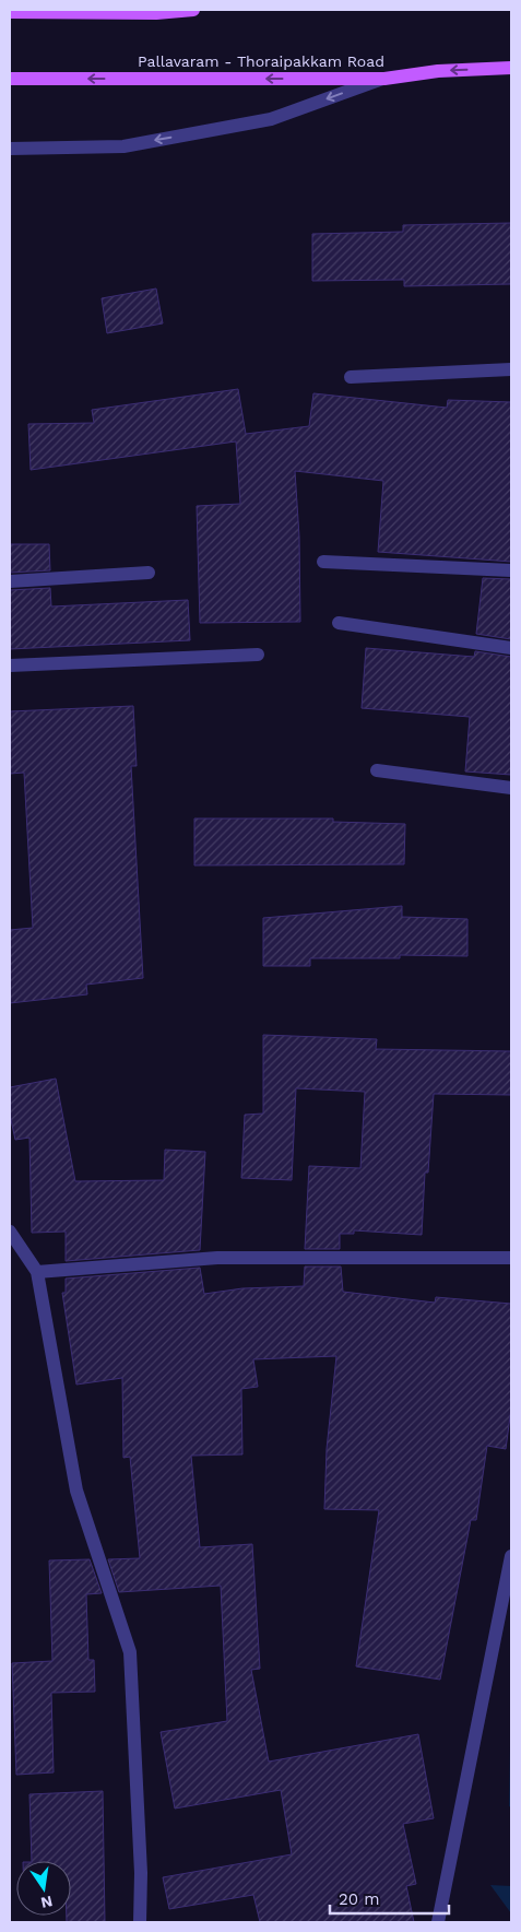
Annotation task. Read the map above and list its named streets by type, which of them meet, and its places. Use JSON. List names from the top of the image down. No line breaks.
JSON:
{"streets":{"main road":["Pallavaram - Thoraipakkam Road"]},"scale_bar":"20 m","north":"bottom"}
